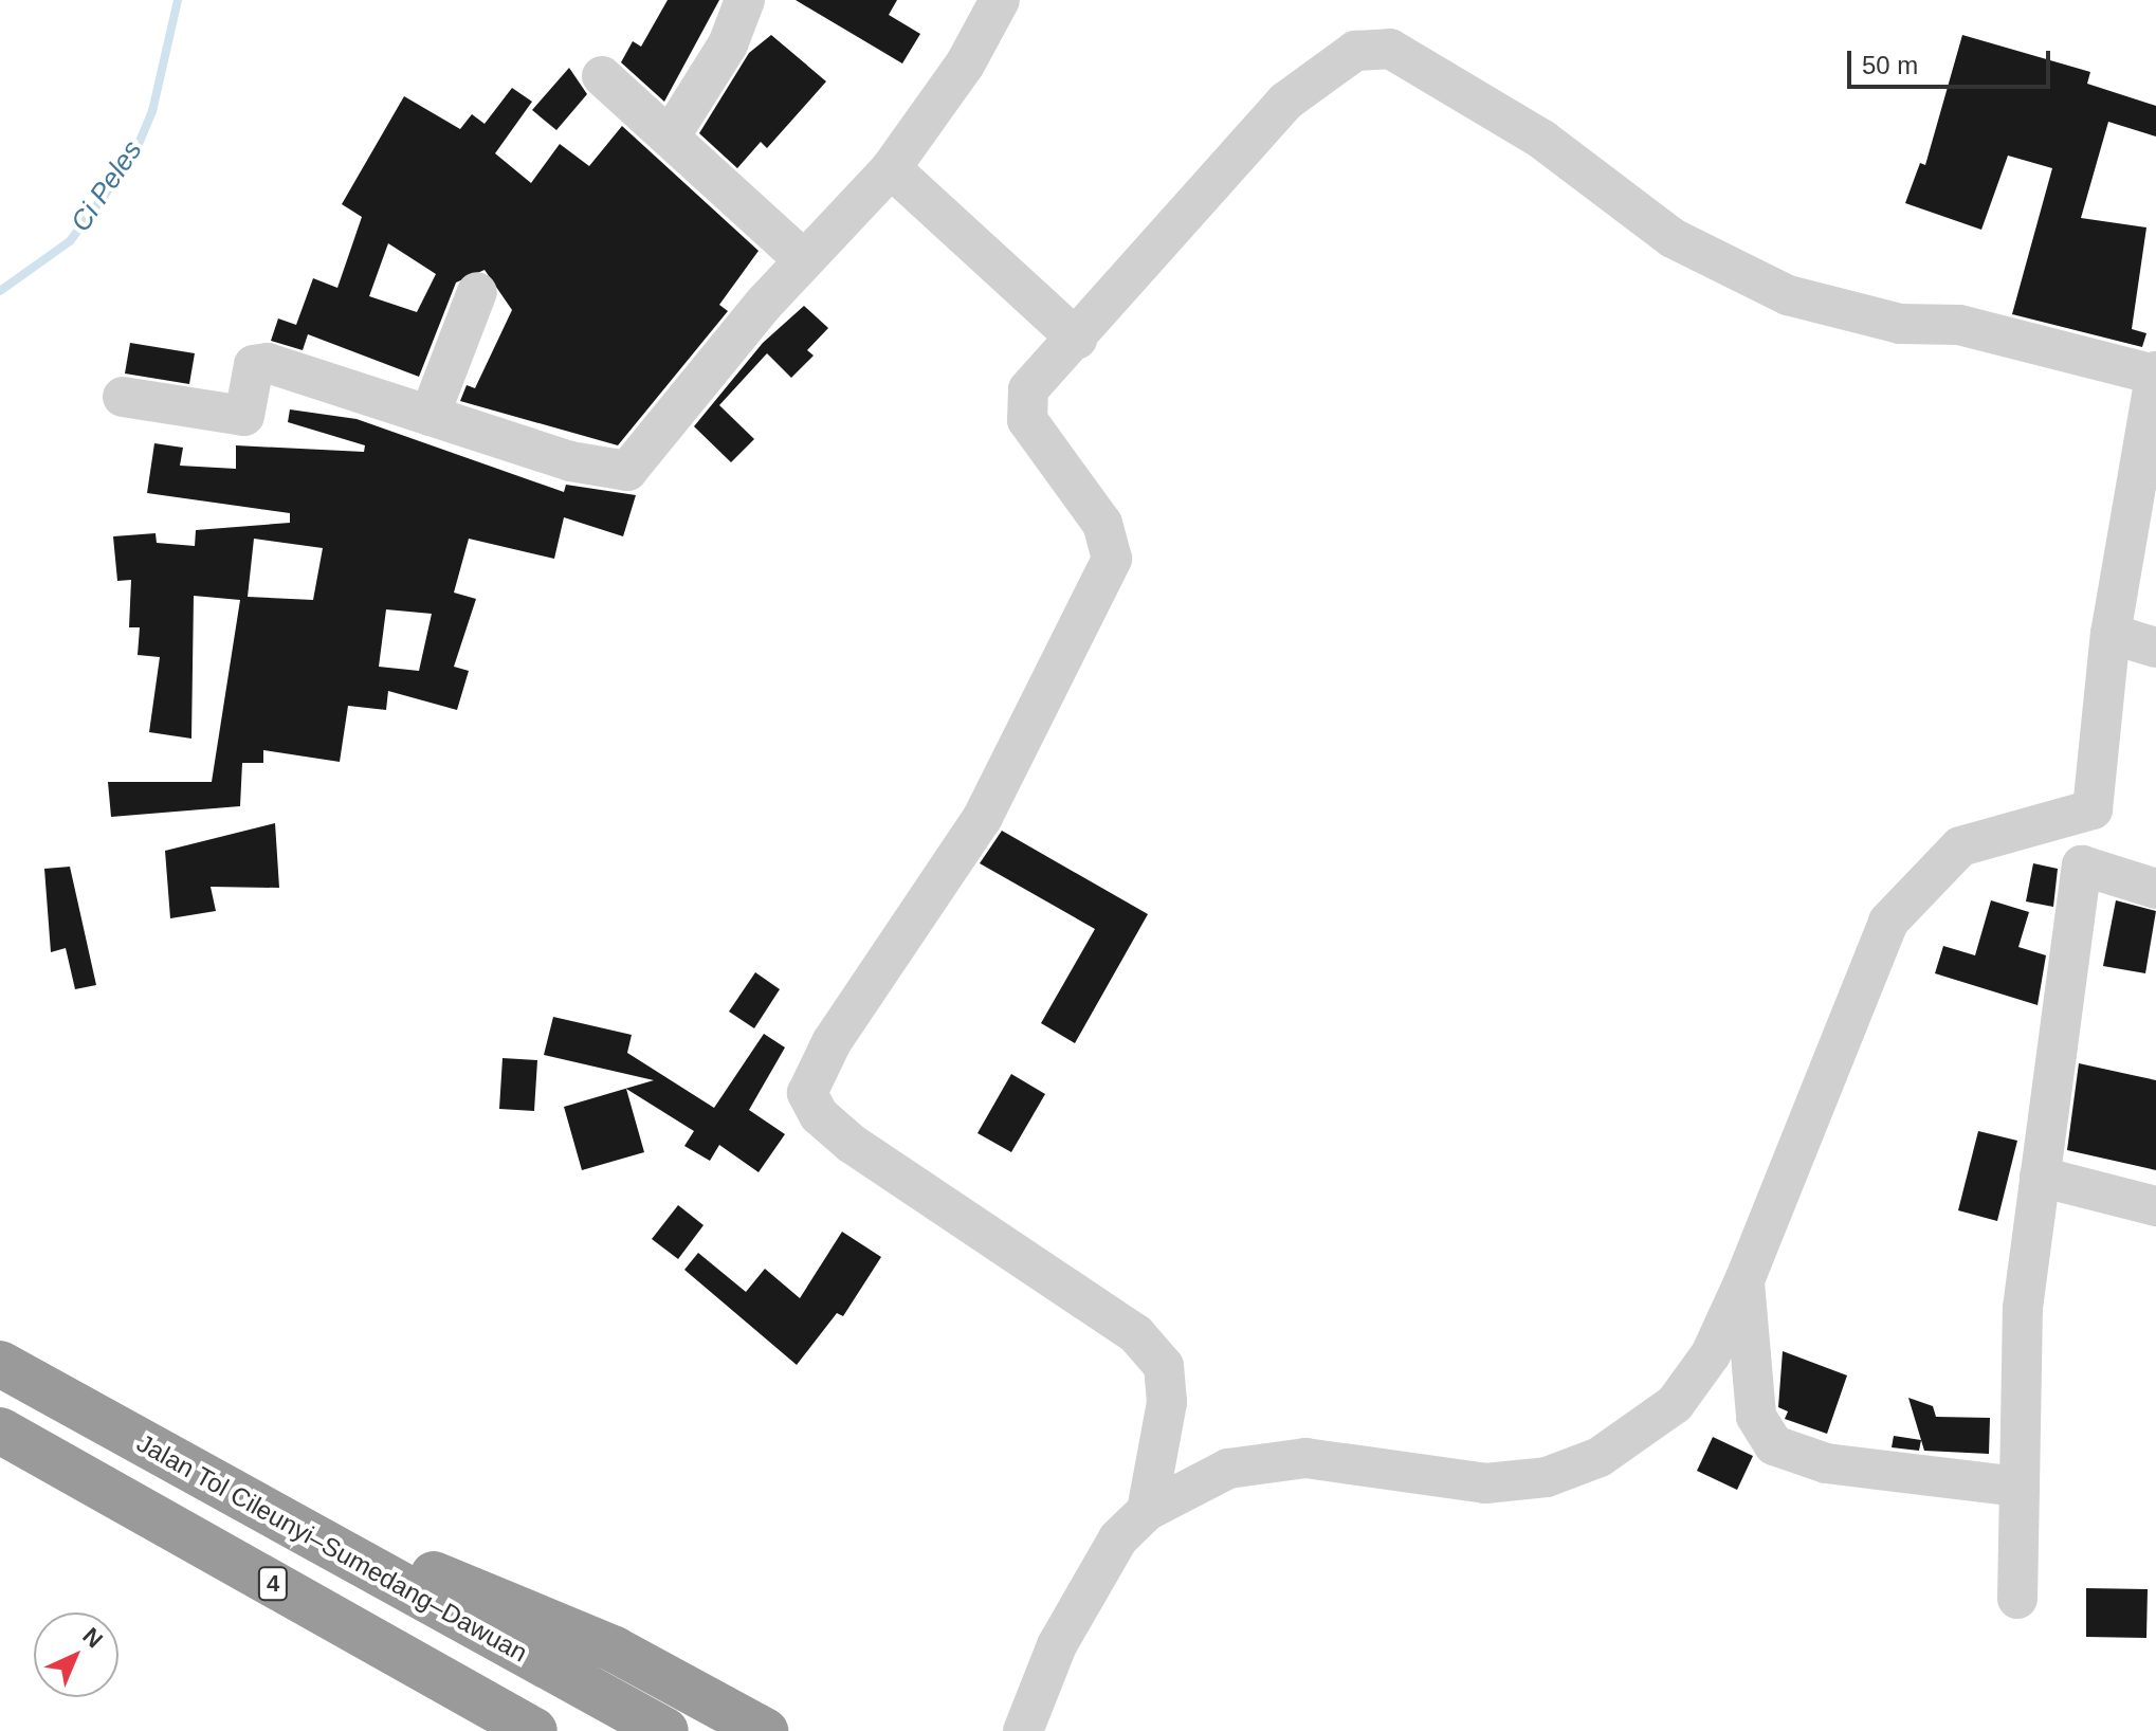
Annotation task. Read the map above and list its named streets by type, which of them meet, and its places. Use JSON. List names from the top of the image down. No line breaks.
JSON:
{"streets":{"highway":["Jalan Tol Cileunyi–Sumedang–Dawuan","4"]},"water":["Ci Peles"],"scale_bar":"50 m","north":"top right"}
